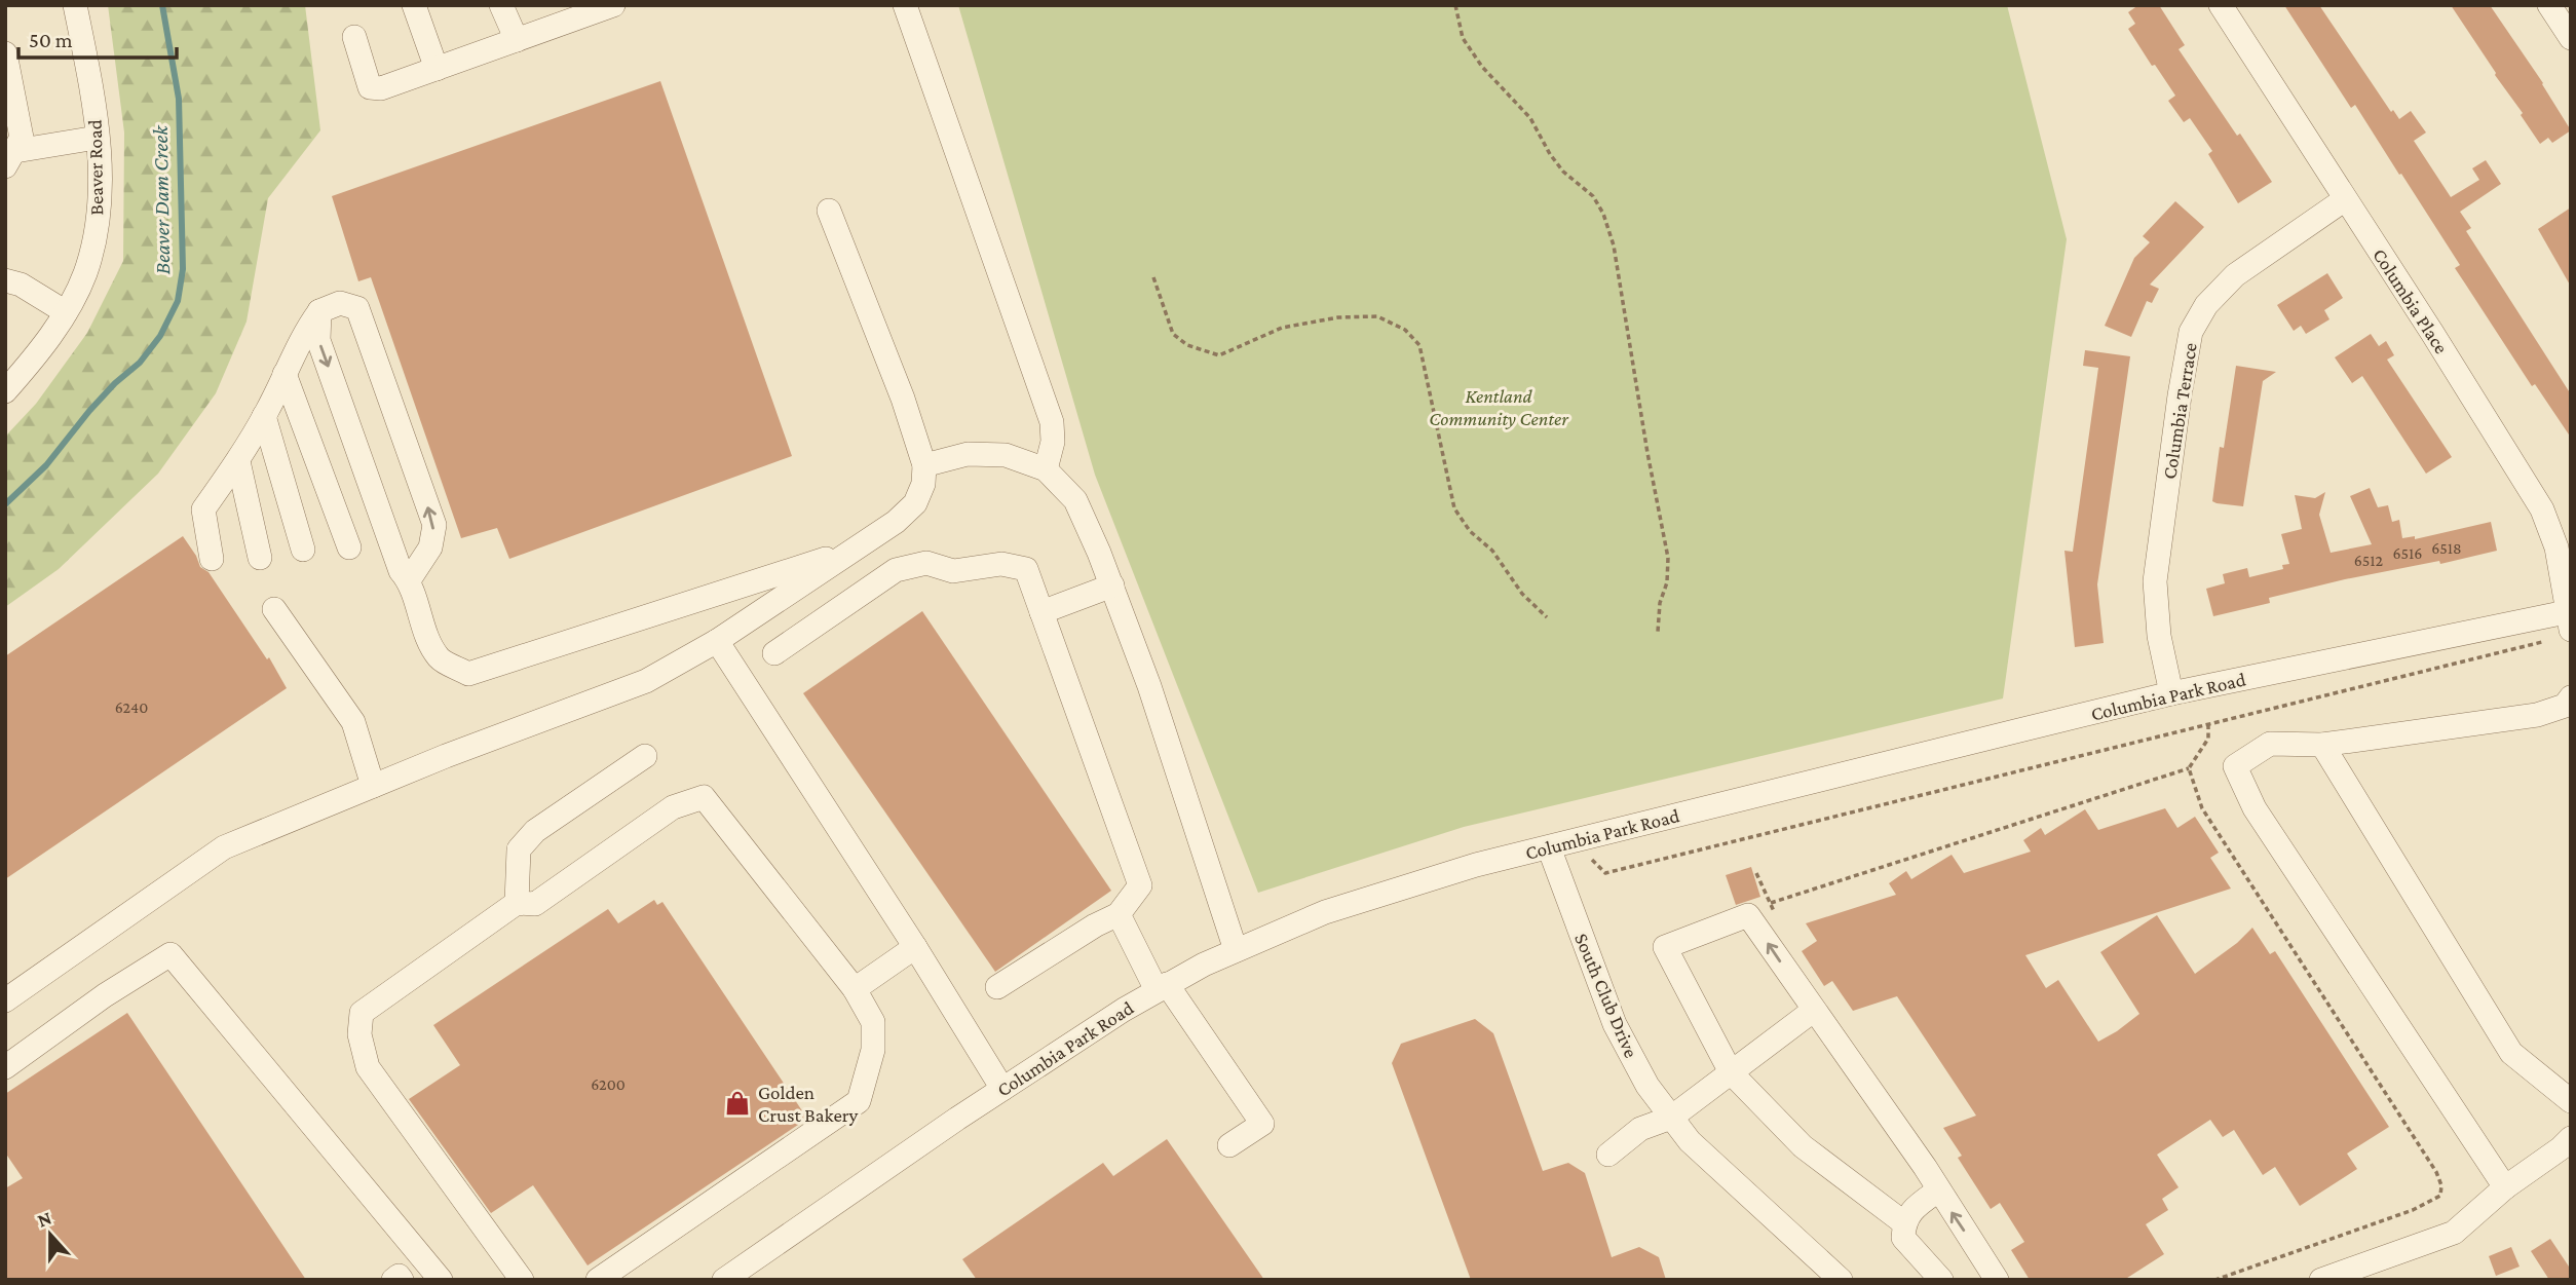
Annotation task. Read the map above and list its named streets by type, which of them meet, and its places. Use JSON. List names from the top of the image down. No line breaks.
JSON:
{"streets":{"street":["Beaver Road","Columbia Place","Columbia Terrace","Columbia Park Road","South Club Drive"]},"crossings":[["Columbia Place","Columbia Terrace"],["Columbia Place","Columbia Park Road"],["Columbia Terrace","Columbia Park Road"],["Columbia Park Road","South Club Drive"]],"water":["Beaver Dam Creek"],"parks":["Kentland Community Center"],"places":{"shop":["Golden Crust Bakery"]},"house_numbers":["6518","6516","6512","6240","6200"],"scale_bar":"50 m","north":"top"}
